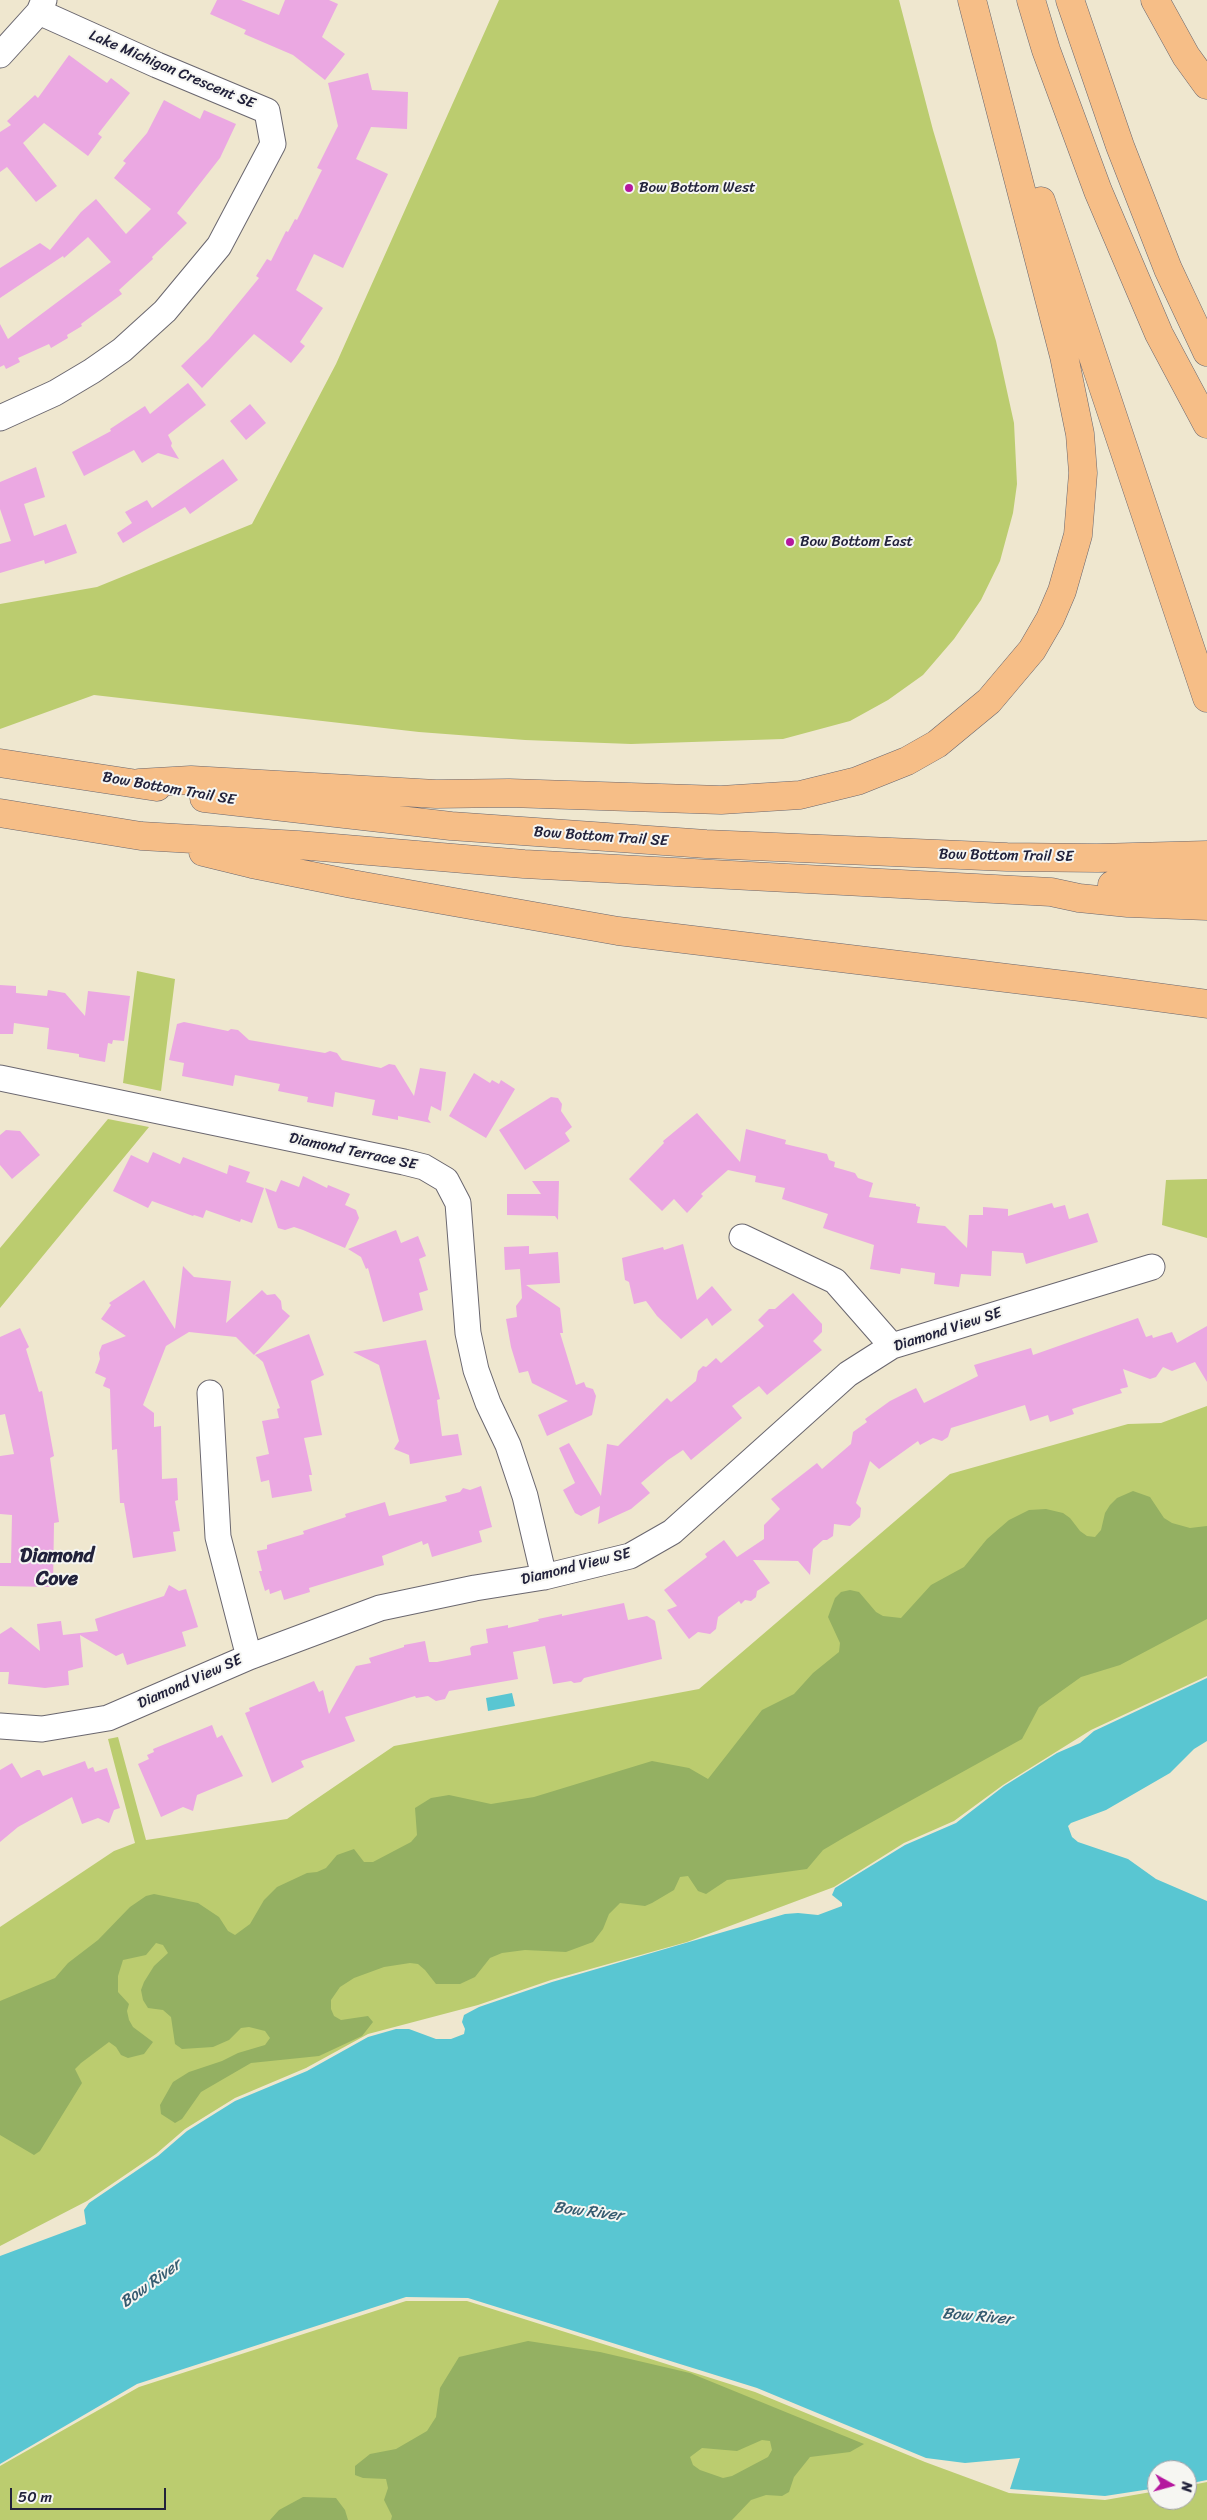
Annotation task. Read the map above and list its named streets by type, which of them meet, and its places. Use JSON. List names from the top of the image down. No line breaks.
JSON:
{"streets":{"highway":["Bow Bottom Trail SE"],"street":["Lake Michigan Crescent SE","Diamond Terrace SE","Diamond View SE"]},"crossings":[["Diamond Terrace SE","Diamond View SE"]],"districts":["Diamond Cove"],"water":["Bow River"],"places":["Bow Bottom West","Bow Bottom East"],"scale_bar":"50 m","north":"right"}
